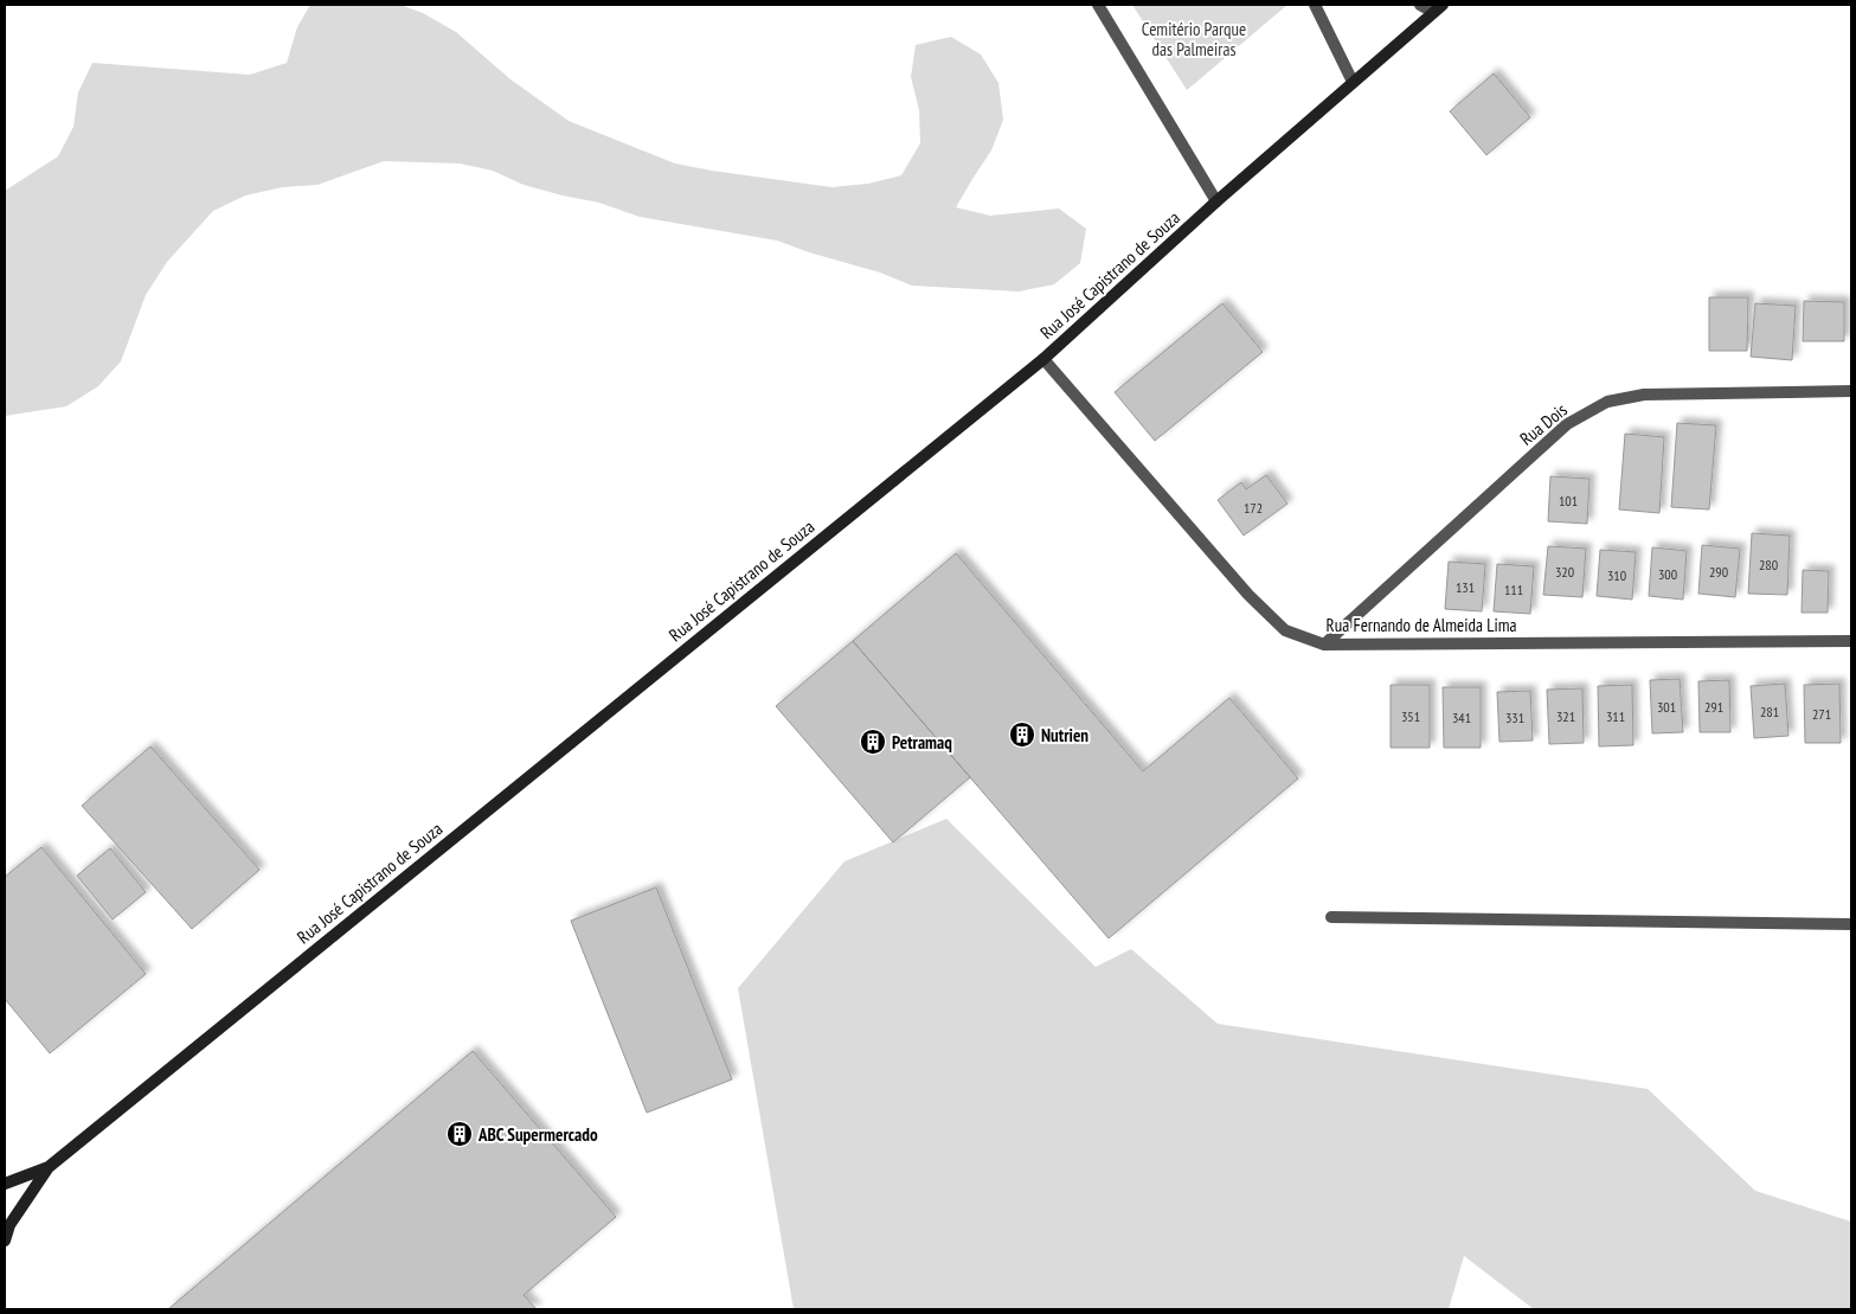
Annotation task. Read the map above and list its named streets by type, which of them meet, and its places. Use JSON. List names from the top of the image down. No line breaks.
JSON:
{"streets":{"main road":["Rua José Capistrano de Souza"],"street":["Rua Dois","Rua Fernando de Almeida Lima"]},"crossings":[["Rua José Capistrano de Souza","Rua Fernando de Almeida Lima"],["Rua Dois","Rua Fernando de Almeida Lima"]],"parks":["Cemitério Parque das Palmeiras"],"places":{"building":["Nutrien","Petramaq","ABC Supermercado"]},"house_numbers":["101","172","280","320","290","300","310","131","111","301","291","281","271","351","321","311","341","331"]}
